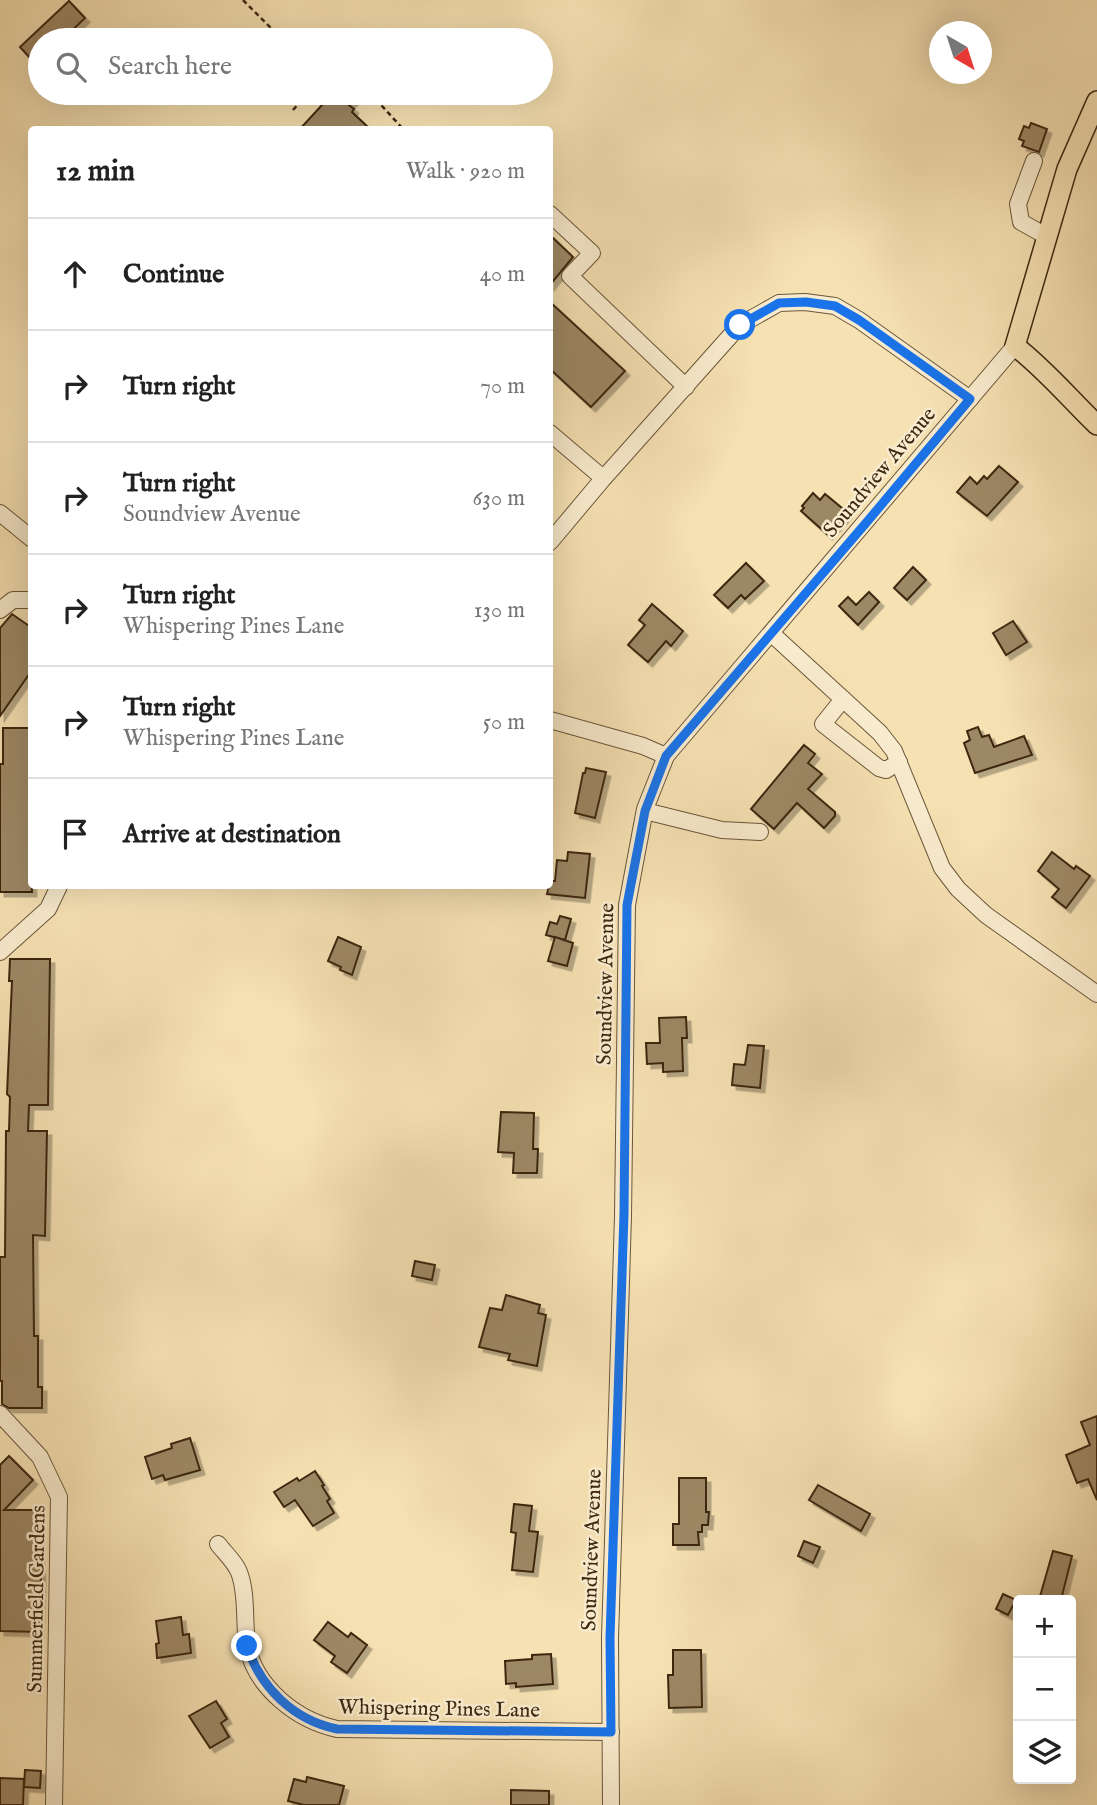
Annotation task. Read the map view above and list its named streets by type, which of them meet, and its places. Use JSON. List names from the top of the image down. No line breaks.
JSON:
{"streets":{"main road":["Soundview Avenue"],"street":["Summerfield Gardens","Whispering Pines Lane"]},"crossings":[["Soundview Avenue","Whispering Pines Lane"]],"north":"bottom right","page":{"search":"Search here","heading":["12 min","Walk · 920 m"],"list":[["Continue","40 m"],["Turn right","70 m"],["Turn right","Soundview Avenue","630 m"],["Turn right","Whispering Pines Lane","130 m"],["Turn right","Whispering Pines Lane","50 m"],"Arrive at destination"],"map_buttons":["+","−"]}}
